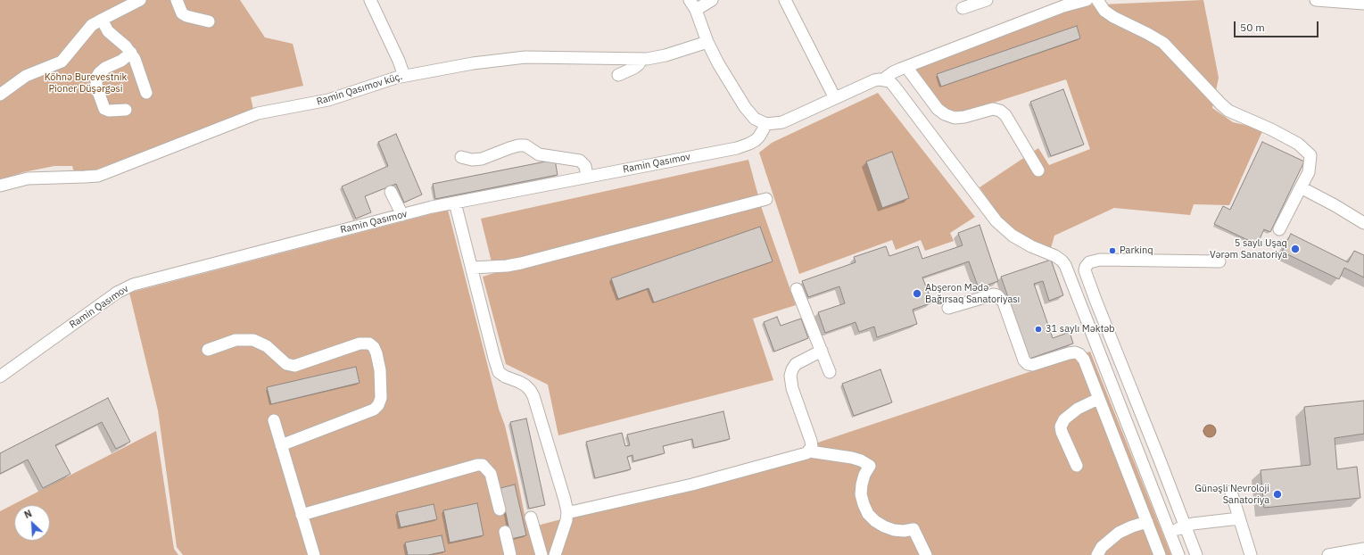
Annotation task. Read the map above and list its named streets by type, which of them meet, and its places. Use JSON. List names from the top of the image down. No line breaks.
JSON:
{"streets":{"street":["Ramin Qasımov küç.","Ramin Qasımov"]},"parks":["Köhnə Burevestnik Pioner Düşərgəsi"],"places":["5 saylı Uşaq Vərəm Sanatoriya","Parkinq","Abşeron Mədə Bağırsaq Sanatoriyası","31 saylı Məktəb","Günəşli Nevroloji Sanatoriya"],"scale_bar":"50 m","north":"top left"}
